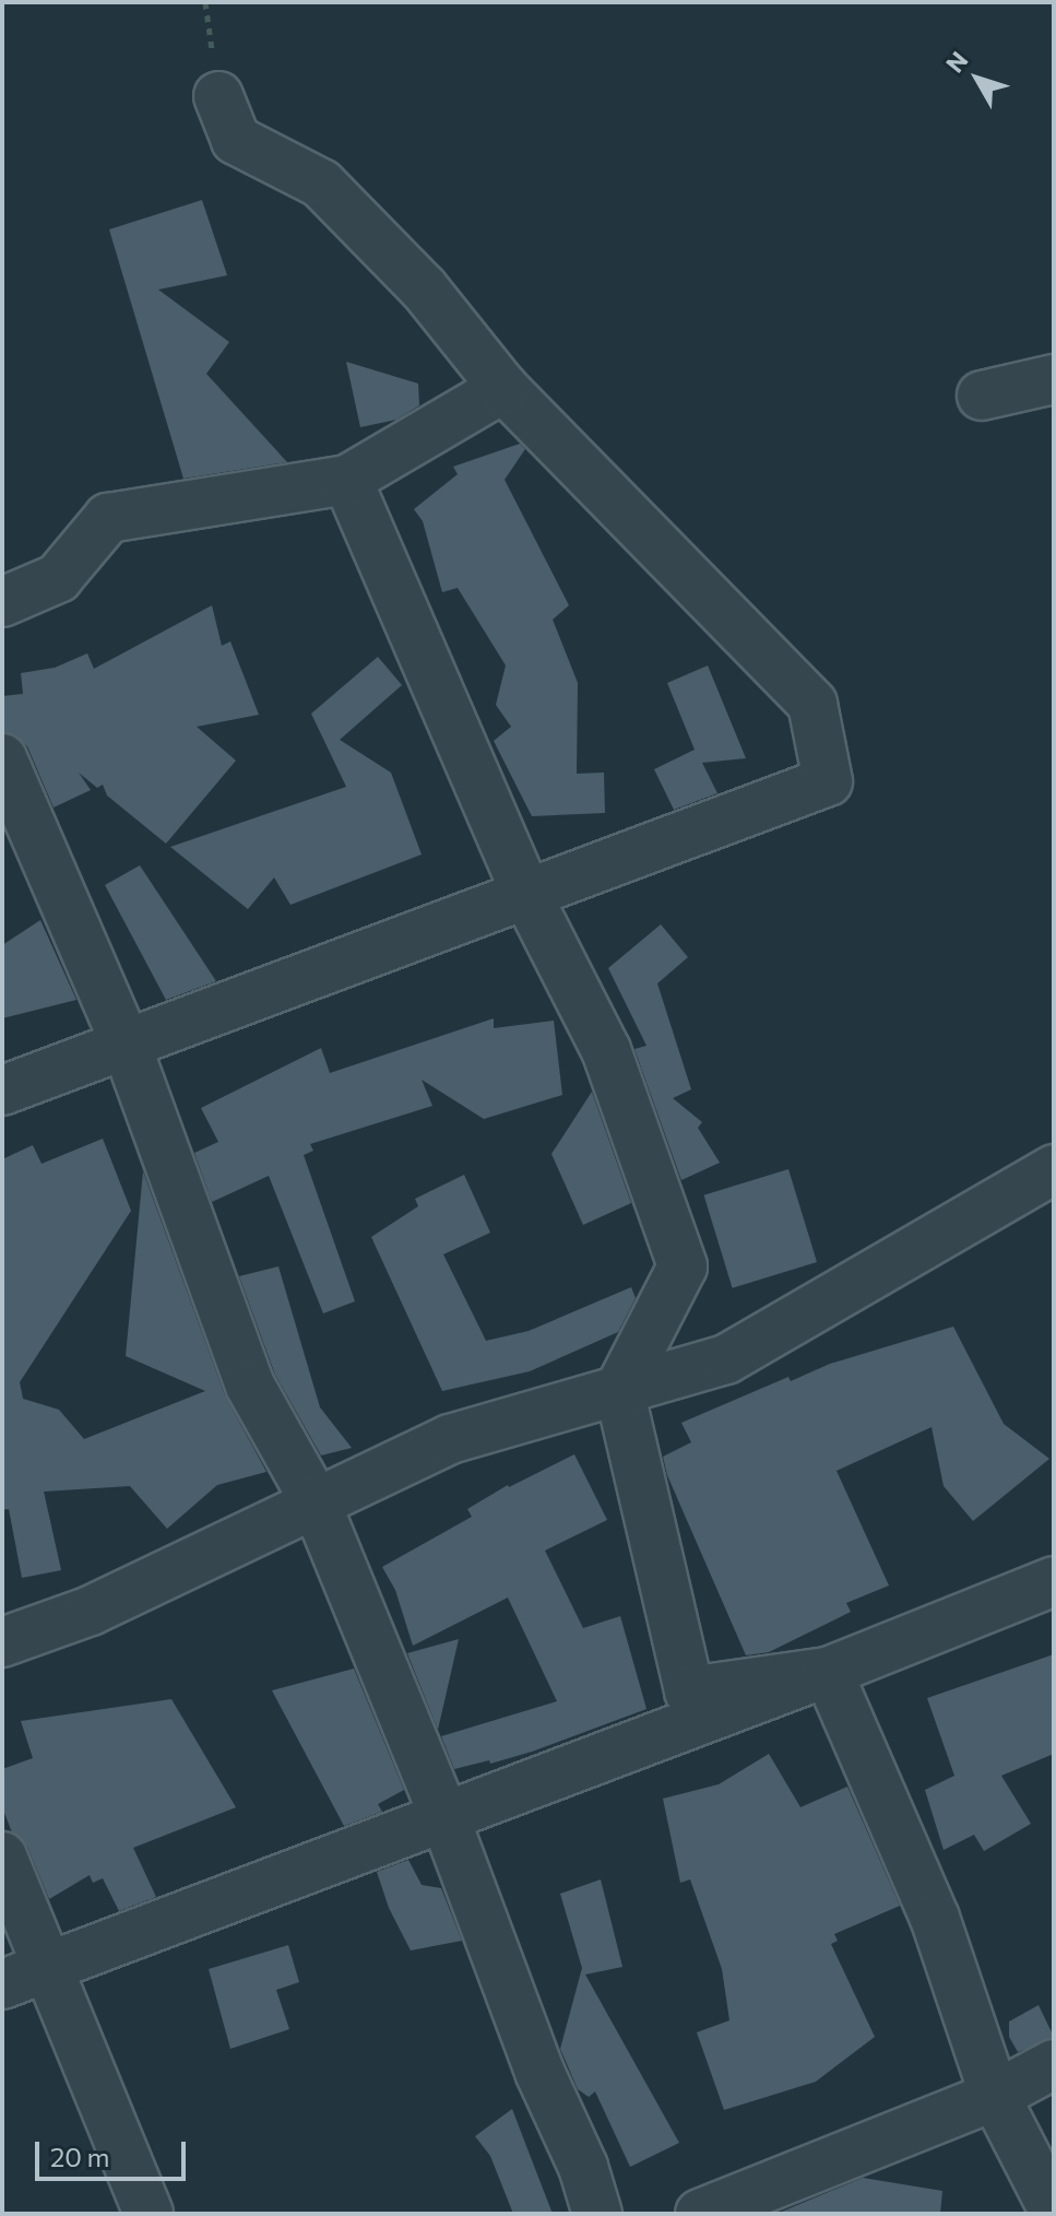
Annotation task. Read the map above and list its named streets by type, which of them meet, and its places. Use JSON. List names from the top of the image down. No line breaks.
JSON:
{"scale_bar":"20 m","north":"top left"}
